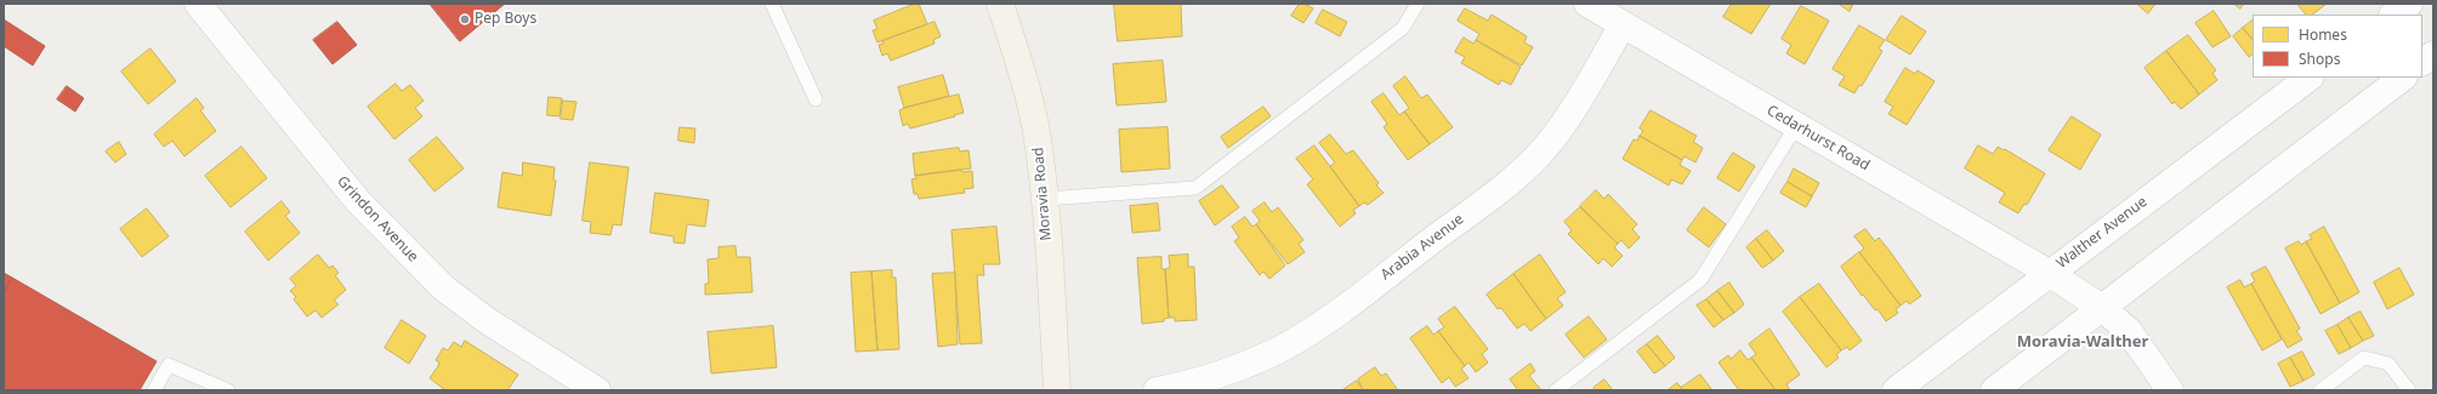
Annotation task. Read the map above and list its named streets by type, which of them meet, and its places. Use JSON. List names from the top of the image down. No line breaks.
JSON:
{"streets":{"main road":["Moravia Road"],"street":["Cedarhurst Road","Grindon Avenue","Walther Avenue","Arabia Avenue"]},"crossings":[["Cedarhurst Road","Walther Avenue"],["Cedarhurst Road","Arabia Avenue"]],"districts":["Moravia-Walther"],"places":["Pep Boys"],"legend":["Homes","Shops"]}
